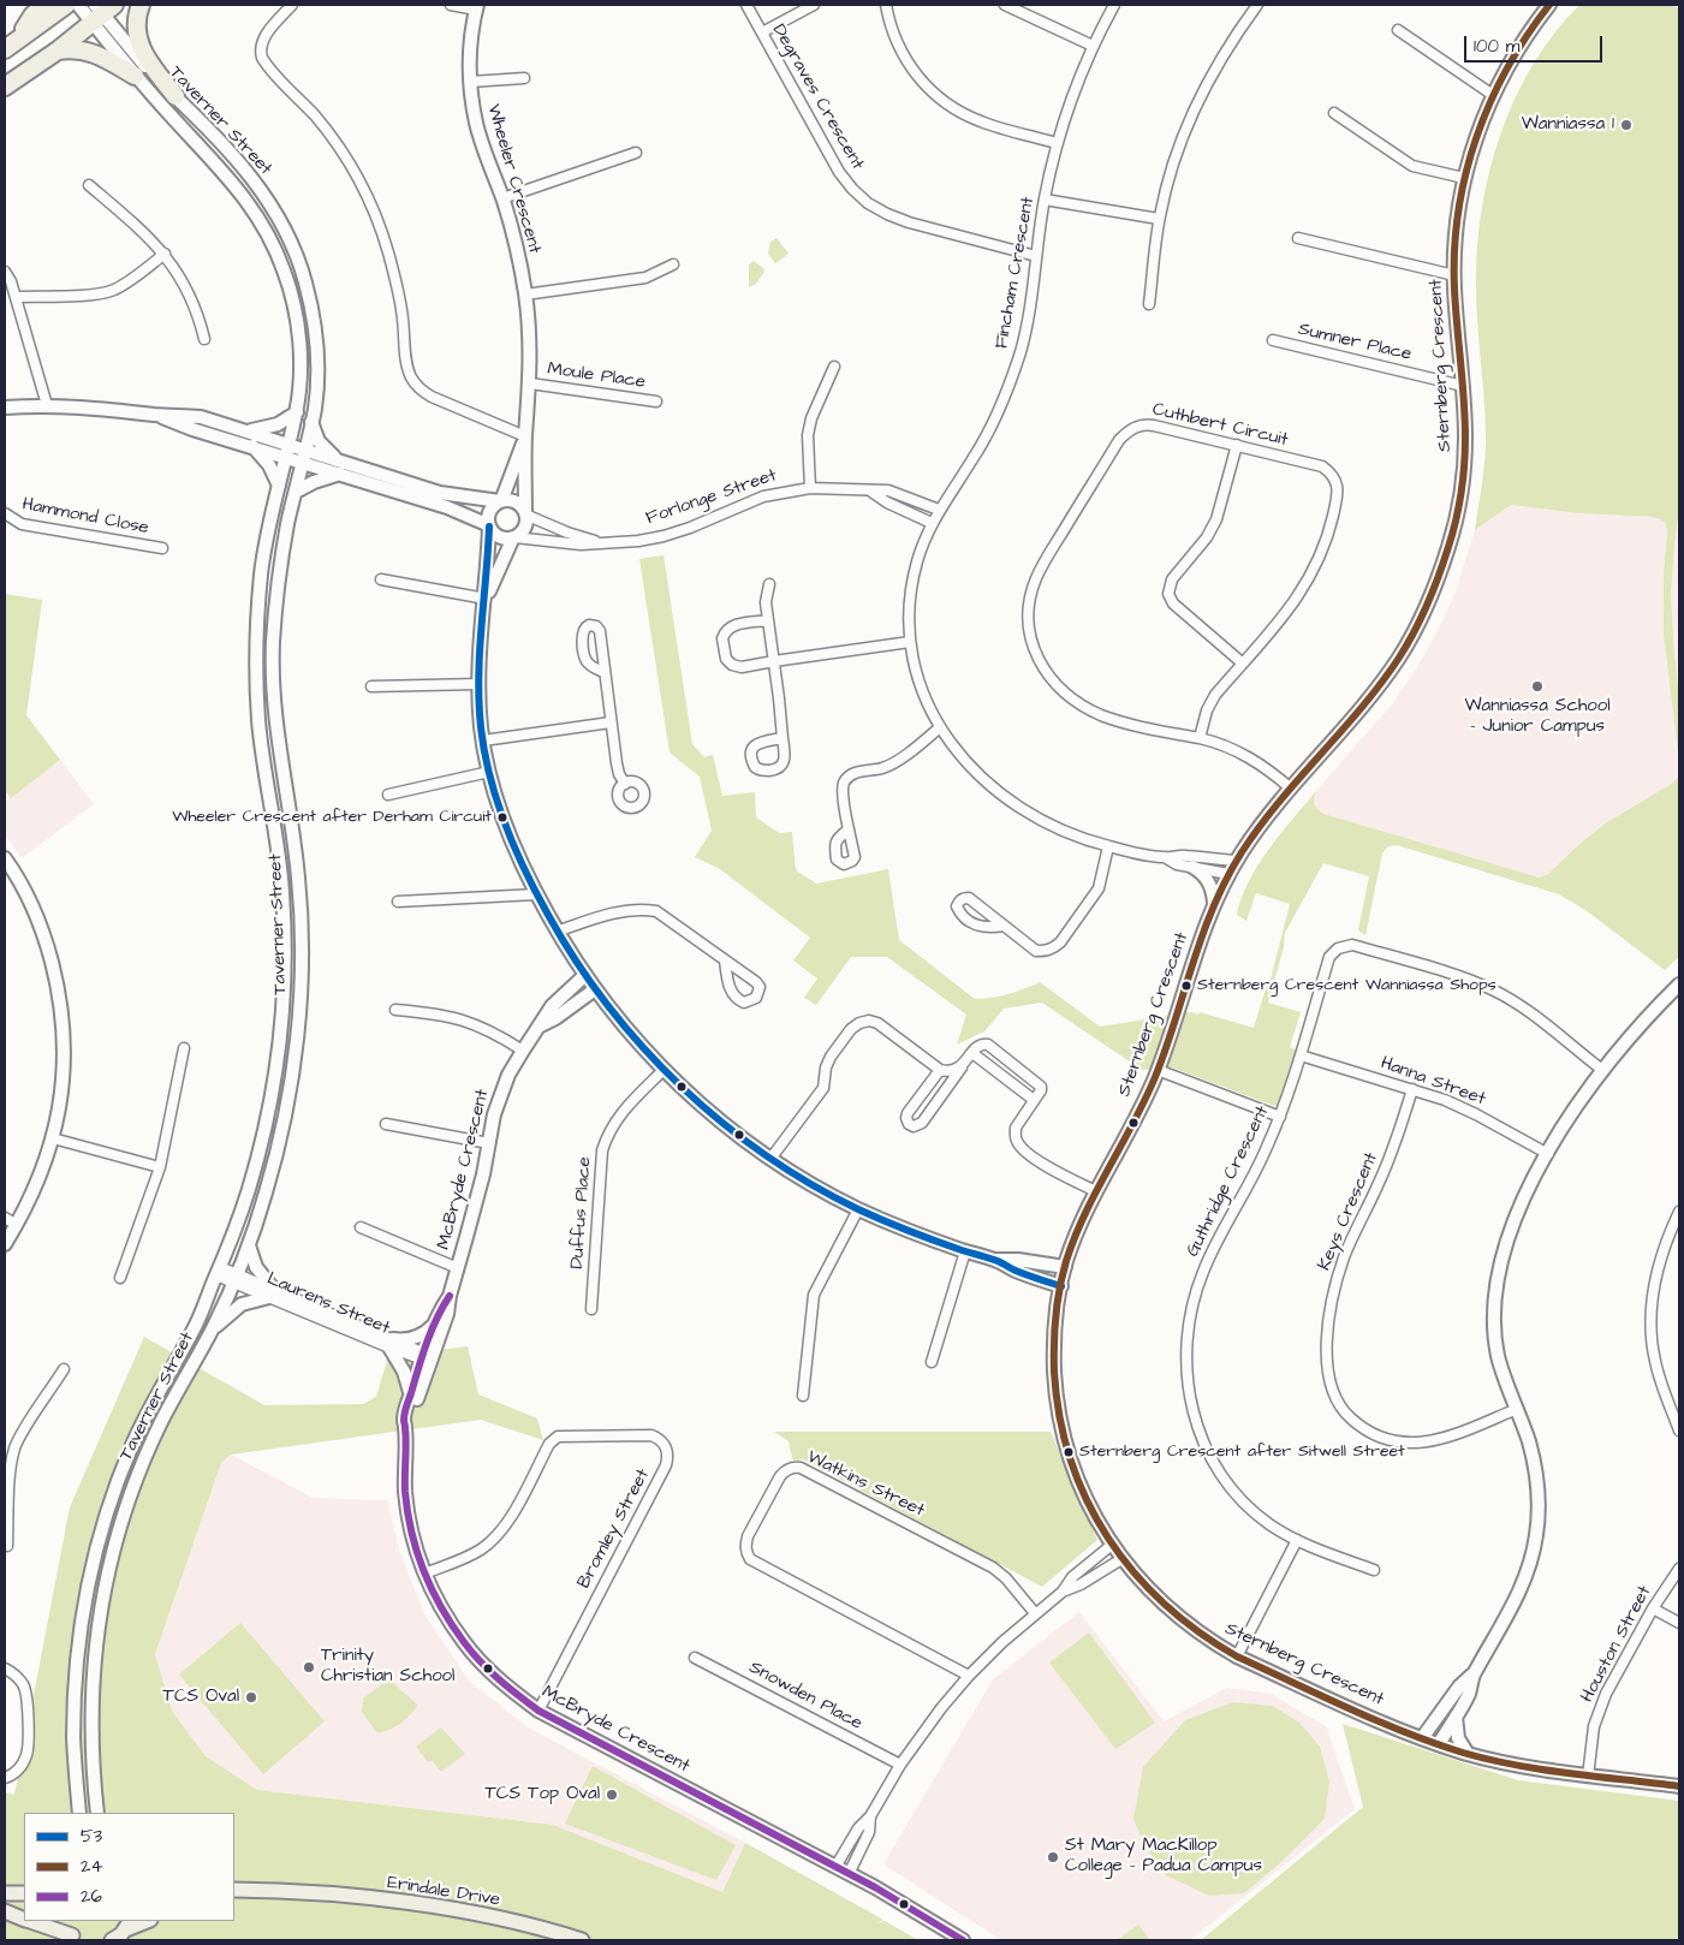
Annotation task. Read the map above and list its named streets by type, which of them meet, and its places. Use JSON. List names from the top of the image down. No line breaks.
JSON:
{"streets":{"main road":["Erindale Drive"],"street":["Degraves Crescent","Taverner Street","Wheeler Crescent","Fincham Crescent","Sumner Place","Sternberg Crescent","Moule Place","Cuthbert Circuit","Forlonge Street","Hammond Close","Hanna Street","McBryde Crescent","Guthridge Crescent","Keys Crescent","Duffus Place","Laurens Street","Watkins Street","Bromley Street","Houston Street","Snowden Place"]},"crossings":[["Degraves Crescent","Fincham Crescent"],["Taverner Street","Laurens Street"],["Wheeler Crescent","Moule Place"],["Wheeler Crescent","Forlonge Street"],["Fincham Crescent","Sternberg Crescent"],["Fincham Crescent","Forlonge Street"],["Sumner Place","Sternberg Crescent"],["Sternberg Crescent","Cuthbert Circuit"],["Sternberg Crescent","Houston Street"],["Hanna Street","Guthridge Crescent"],["Hanna Street","Keys Crescent"],["McBryde Crescent","Laurens Street"],["McBryde Crescent","Bromley Street"]],"places":["Wanniassa 1","Wanniassa School - Junior Campus","Wheeler Crescent after Derham Circuit","Sternberg Crescent Wanniassa Shops","Sternberg Crescent after Sitwell Street","Trinity Christian School","TCS Oval","TCS Top Oval","St Mary MacKillop College - Padua Campus"],"lines":["transit line 24","transit line 53","transit line 26"],"legend":["53","24","26"],"scale_bar":"100 m"}
